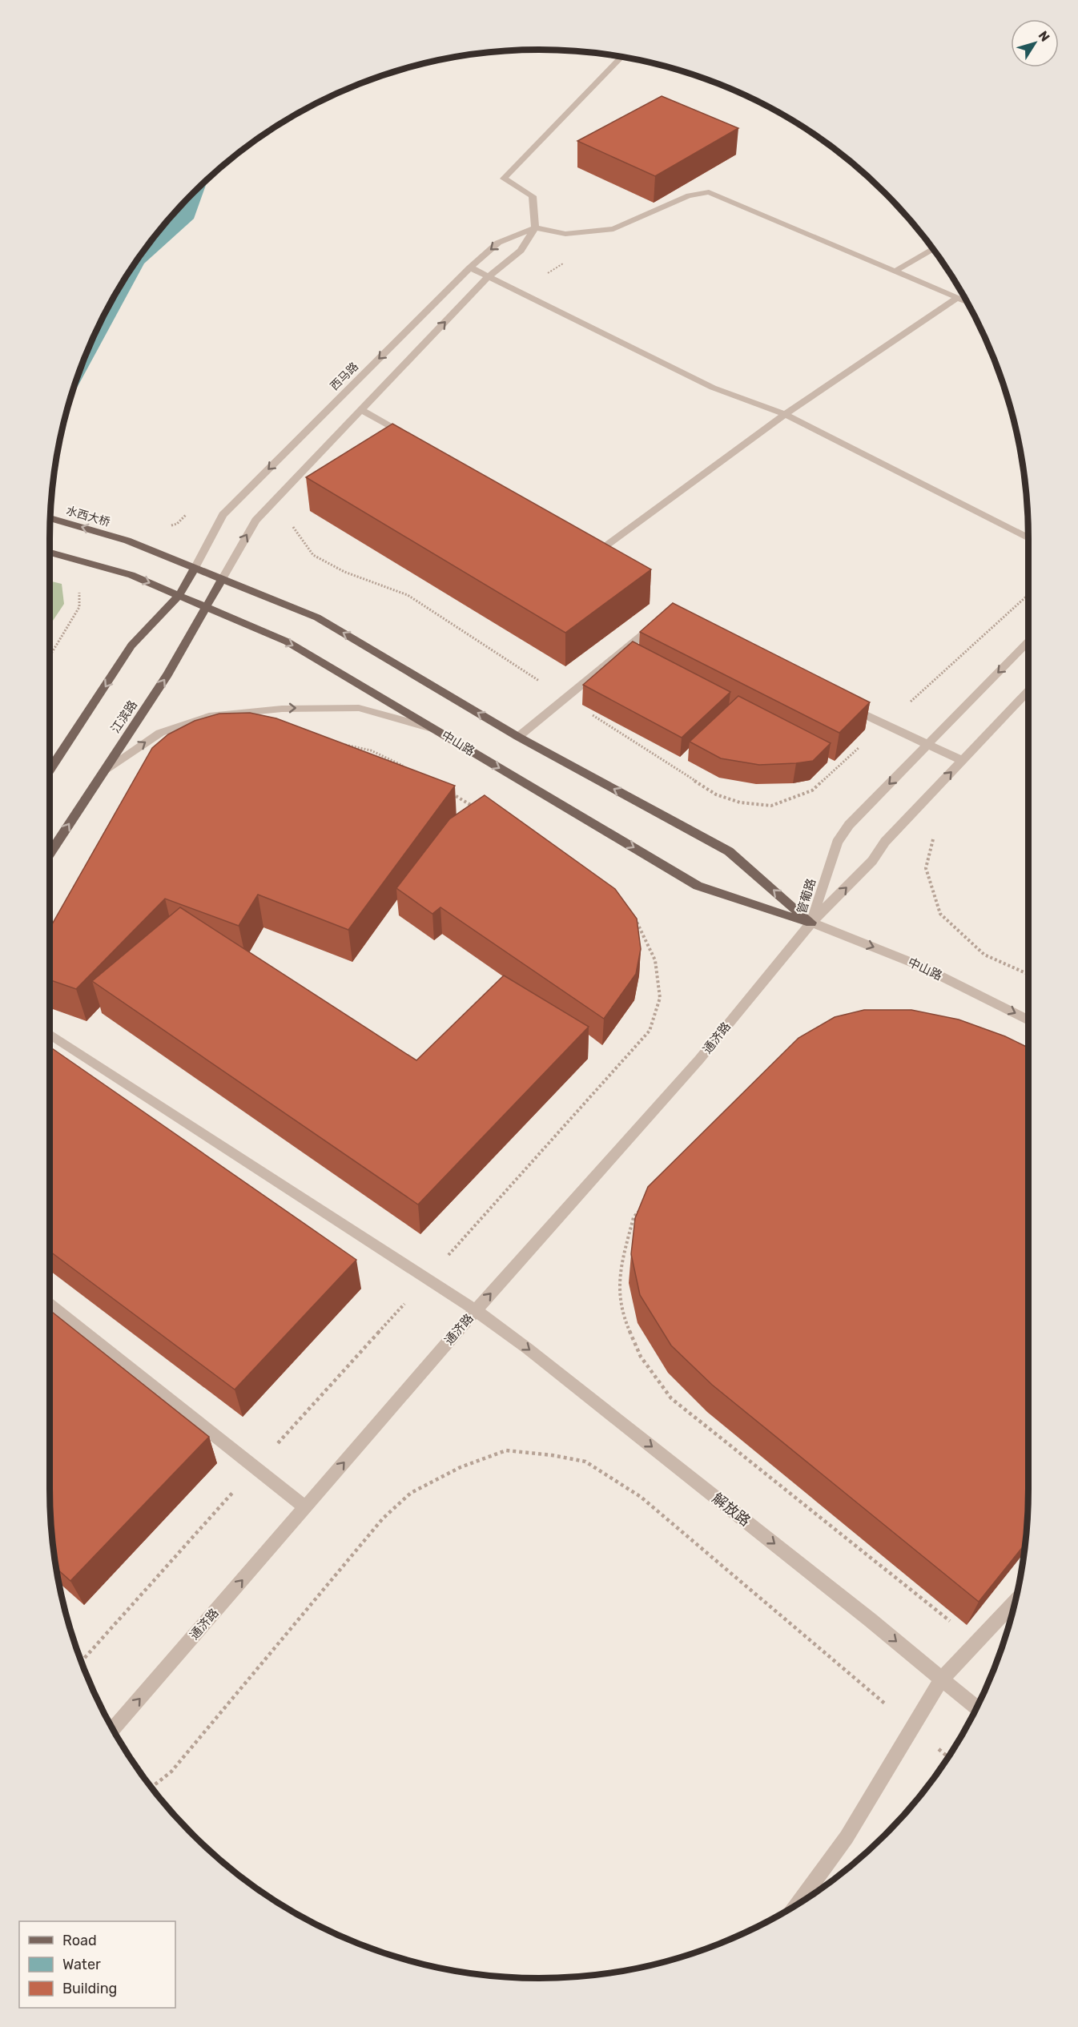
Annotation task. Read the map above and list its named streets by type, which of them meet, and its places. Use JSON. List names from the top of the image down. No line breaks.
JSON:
{"streets":{"main road":["水西大桥","江滨路","中山路"],"street":["西马路","管葡路","通济路","解放路"]},"crossings":[["西马路","中山路"],["水西大桥","中山路"],["江滨路","中山路"],["中山路","管葡路"],["中山路","通济路"],["管葡路","通济路"],["通济路","解放路"]],"one_way":["水西大桥","通济路","解放路"],"legend":["Road","Water","Building"],"north":"top right"}
